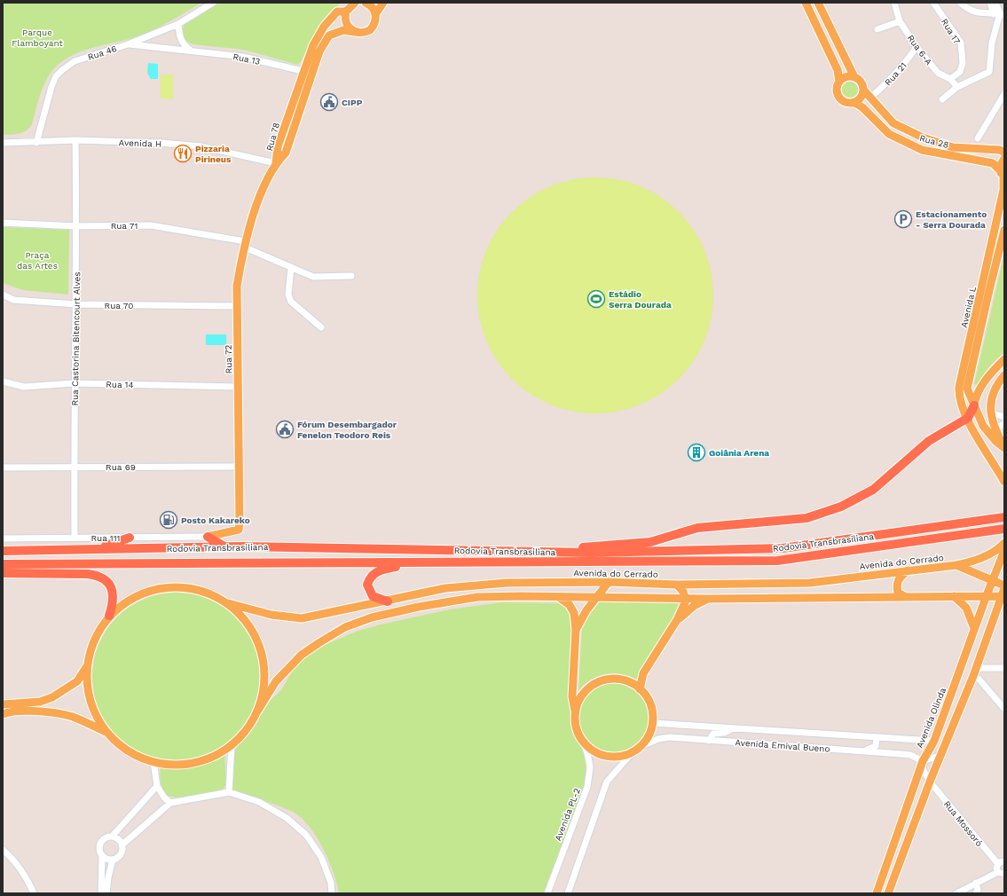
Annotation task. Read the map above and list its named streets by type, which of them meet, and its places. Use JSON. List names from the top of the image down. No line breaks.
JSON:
{"streets":{"highway":["Rodovia Transbrasiliana"],"main road":["Rua 78","Rua 28","Avenida L","Rua 72","Avenida do Cerrado","Avenida Olinda"],"street":["Rua 17","Rua 6-A","Rua 46","Rua 13","Rua 21","Avenida H","Rua 71","Rua 70","Rua Castorina Bitencourt Alves","Rua 14","Rua 69","Rua 111","Avenida Emival Bueno","Avenida PL-2","Rua Mossoró"]},"crossings":[["Rua 17","Rua 6-A"],["Rua 6-A","Rua 21"],["Rua 46","Rua 13"],["Rua 46","Avenida H"],["Rua 13","Rua 78"],["Rua 21","Rua 28"],["Rua 78","Avenida H"],["Rua 78","Rua 72"],["Rua 28","Avenida L"],["Avenida H","Rua Castorina Bitencourt Alves"],["Avenida H","Rua 72"],["Rua 71","Rua Castorina Bitencourt Alves"],["Rua 71","Rua 72"],["Rua 70","Rua Castorina Bitencourt Alves"],["Rua 70","Rua 72"],["Rua Castorina Bitencourt Alves","Rua 14"],["Rua Castorina Bitencourt Alves","Rua 69"],["Rua Castorina Bitencourt Alves","Rua 111"],["Rua 72","Rua 14"],["Rua 72","Rua 69"],["Rua 72","Rua 111"],["Avenida do Cerrado","Avenida Olinda"],["Avenida Olinda","Avenida Emival Bueno"],["Avenida Olinda","Rua Mossoró"],["Avenida Emival Bueno","Avenida PL-2"],["Avenida Emival Bueno","Rua Mossoró"]],"parks":["Parque Flamboyant","Praça das Artes"],"places":{"public building":["CIPP","Fórum Desembargador Fenelon Teodoro Reis"],"restaurant":["Pizzaria Pirineus"],"parking":["Estacionamento - Serra Dourada"],"sports":["Estádio Serra Dourada"],"building":["Goiânia Arena"],"fuel station":["Posto Kakareko"]}}
